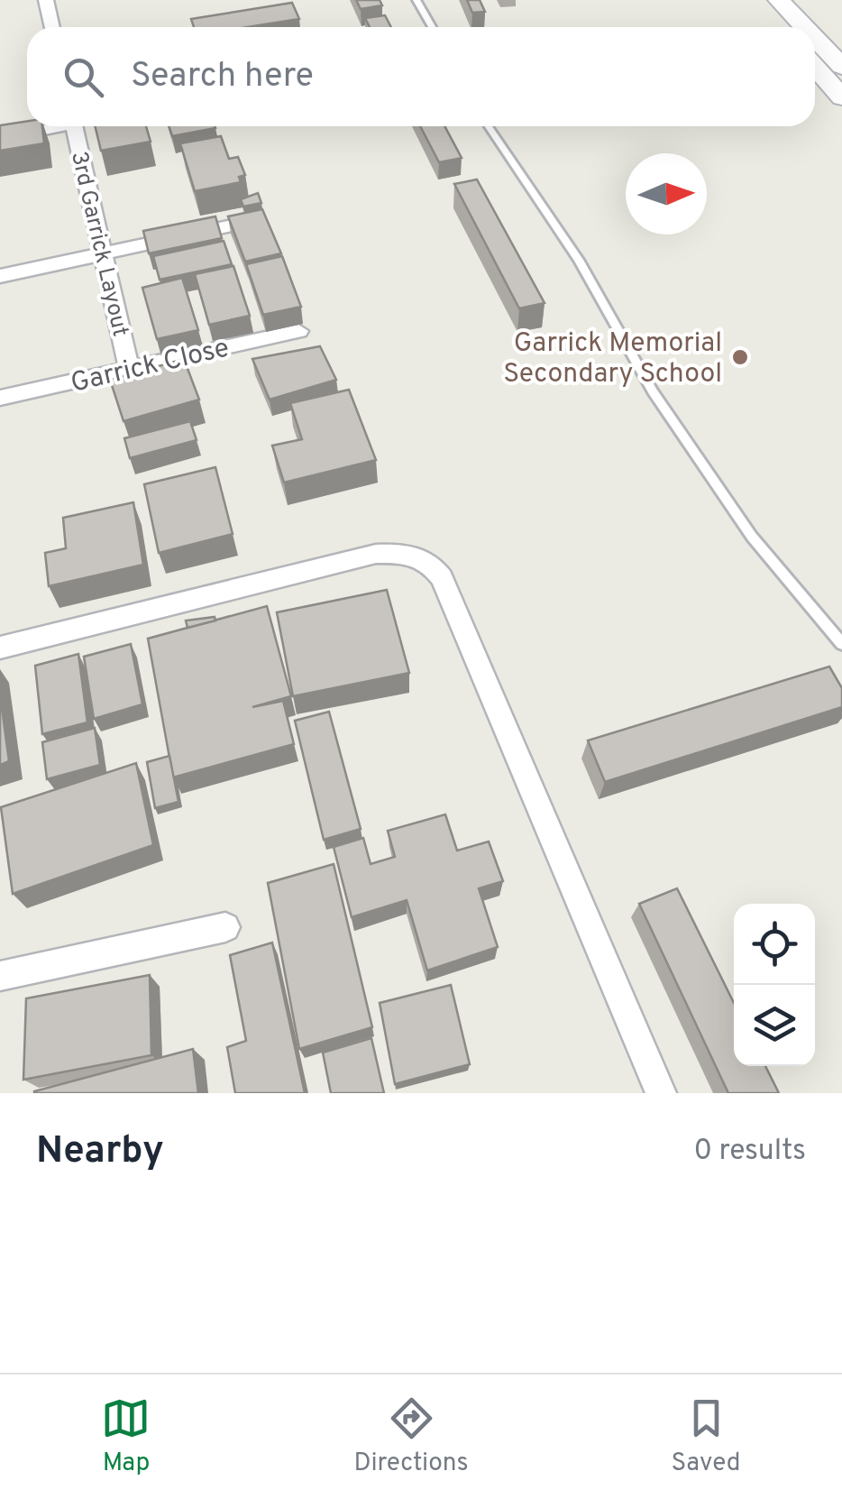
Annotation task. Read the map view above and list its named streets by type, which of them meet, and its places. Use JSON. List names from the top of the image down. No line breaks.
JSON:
{"streets":{"street":["3rd Garrick Layout","Garrick Close"]},"crossings":[["3rd Garrick Layout","Garrick Close"]],"places":["Garrick Memorial Secondary School"],"north":"right","page":{"search":"Search here","heading":["Nearby","0 results"],"nav":["Map","Directions","Saved"]}}
